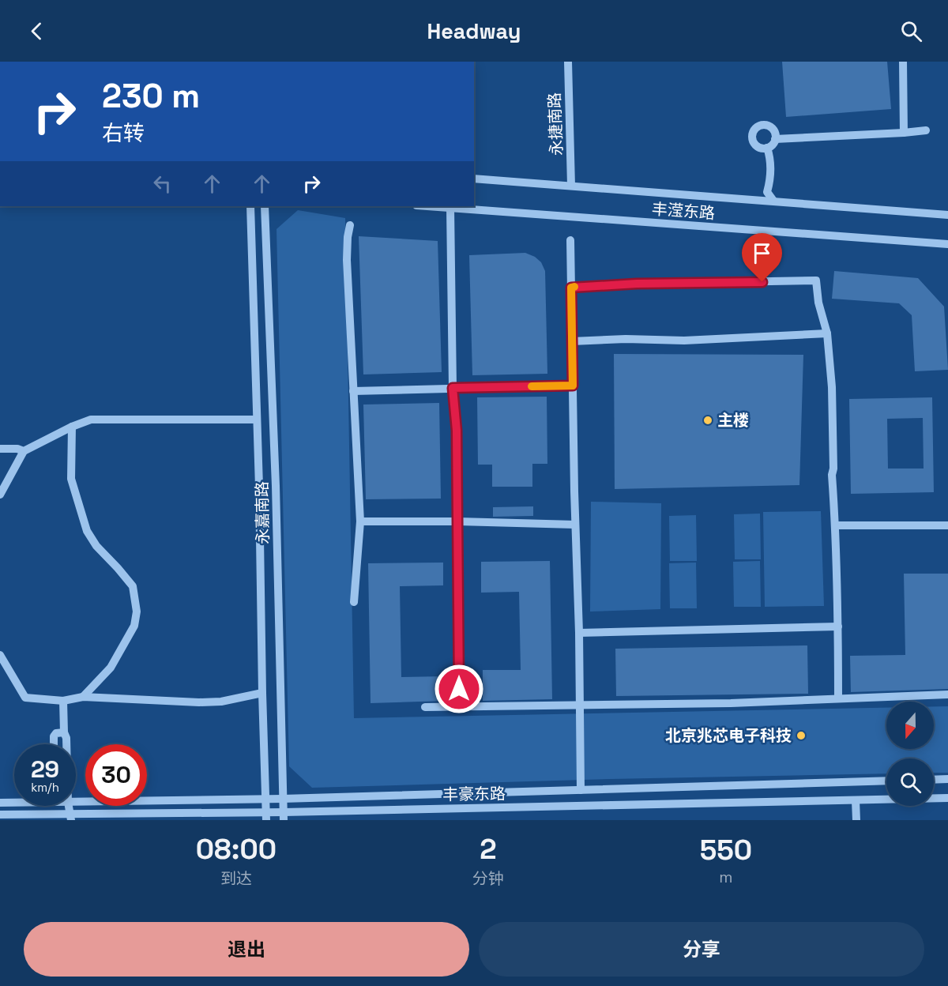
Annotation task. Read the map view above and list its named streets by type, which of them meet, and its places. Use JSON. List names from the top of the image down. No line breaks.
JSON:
{"streets":{"street":["永捷南路","丰滢东路","永嘉南路","丰豪东路"]},"crossings":[["永捷南路","丰滢东路"],["永嘉南路","丰豪东路"]],"places":["主楼","北京兆芯电子科技"],"north":"bottom","page":{"header":"Headway","turn":["230 m","右转"],"speed":"29 km/h","limit":"30","eta":["08:00","到达","2","分钟","550","m"],"buttons":["退出","分享"]}}
